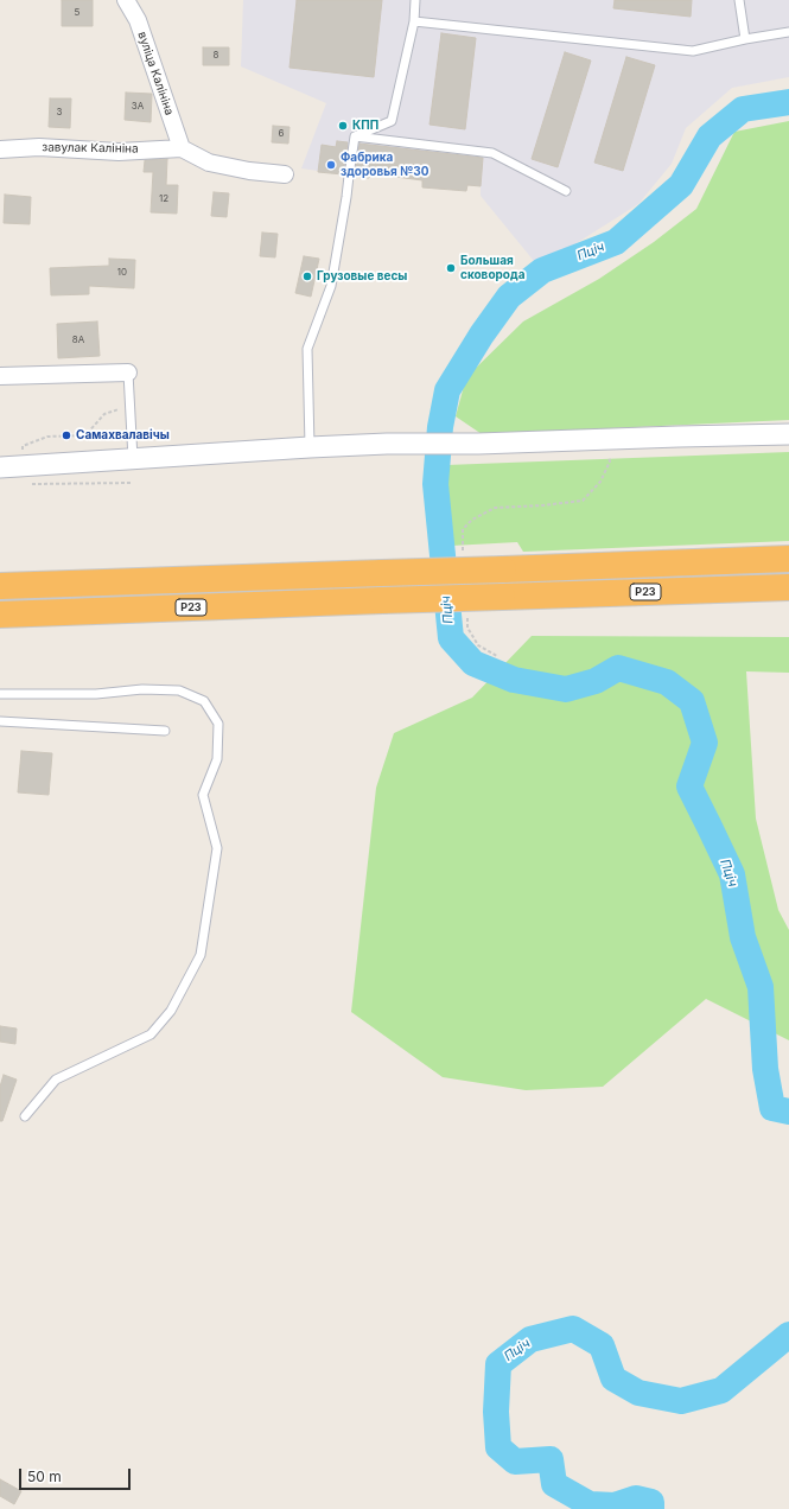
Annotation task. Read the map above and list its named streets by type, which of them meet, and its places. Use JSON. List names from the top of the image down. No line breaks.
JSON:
{"streets":{"highway":["Р23"],"street":["вуліца Калініна","завулак Калініна"]},"crossings":[["вуліца Калініна","завулак Калініна"]],"water":["Пціч"],"places":["КПП","Фабрика здоровья №30","Большая сковорода","Грузовые весы","Самахвалавічы"],"house_numbers":["5","8","3А","3","6","12","10","8А"],"scale_bar":"50 m"}
